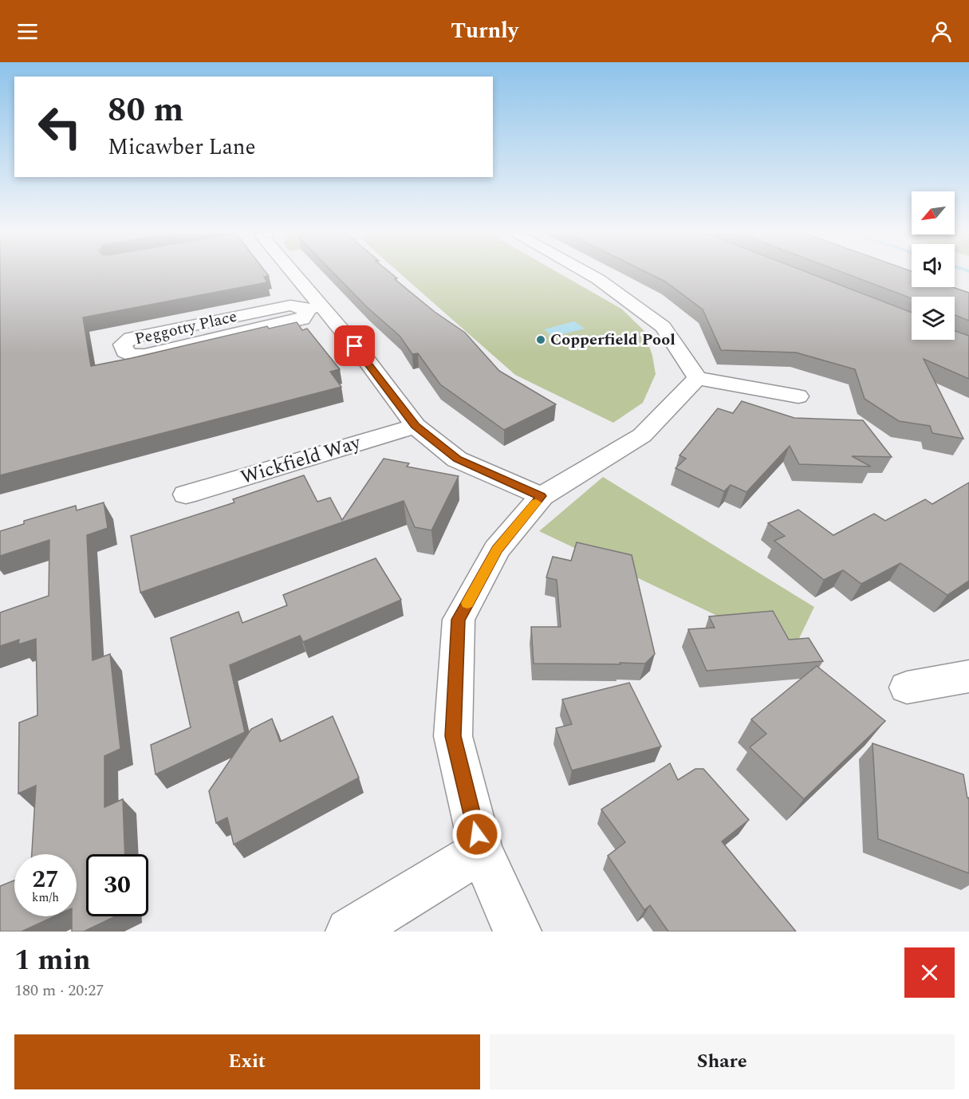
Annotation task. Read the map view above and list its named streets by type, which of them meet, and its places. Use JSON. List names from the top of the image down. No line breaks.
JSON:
{"streets":{"street":["Peggotty Place","Wickfield Way"]},"places":["Copperfield Pool"],"north":"bottom left","page":{"header":"Turnly","turn":["80 m","Micawber Lane"],"speed":"27 km/h","limit":"30","heading":["1 min","180 m · 20:27"],"buttons":["Exit","Share"]}}
